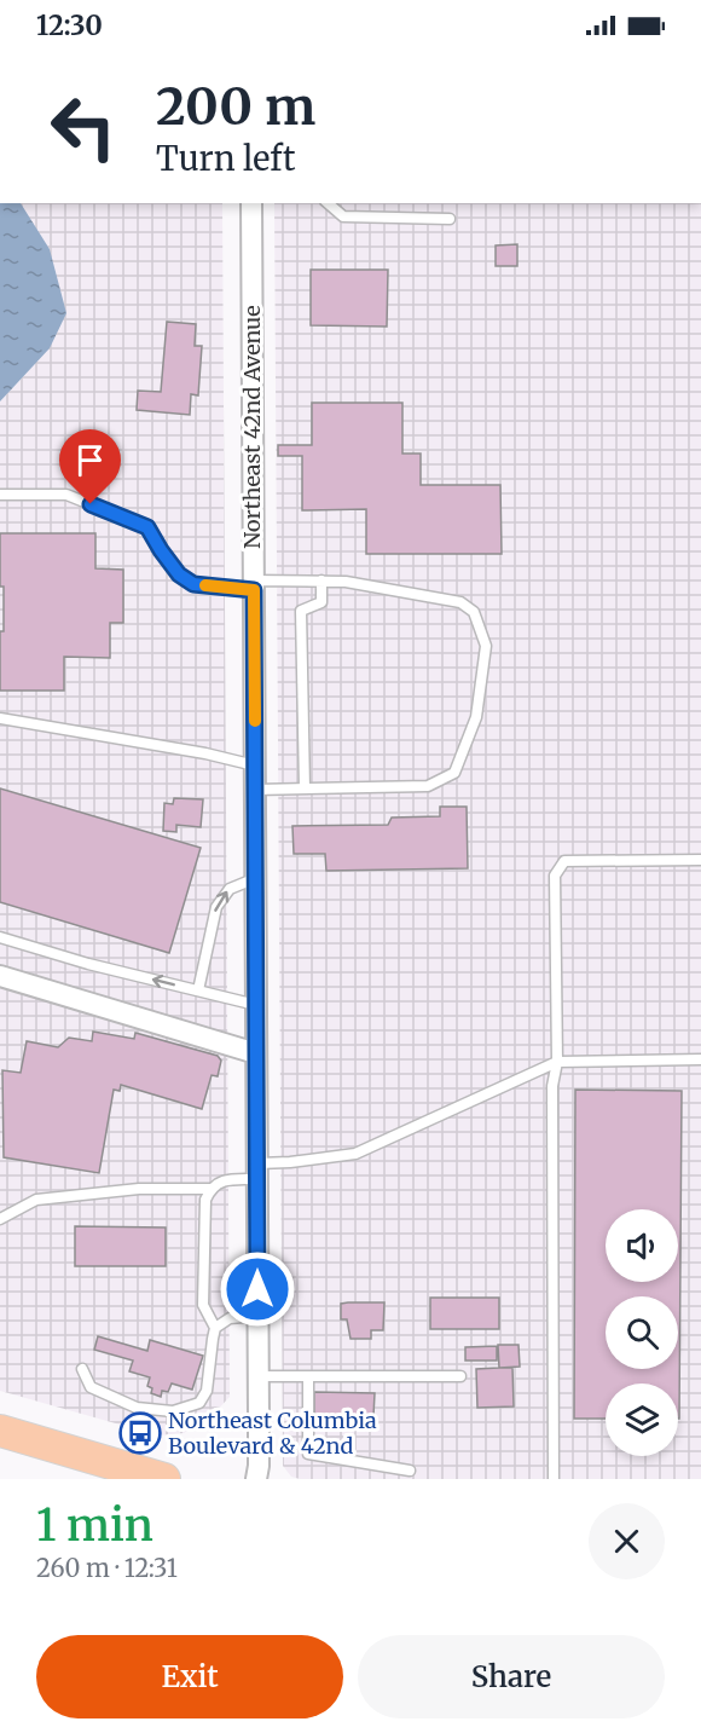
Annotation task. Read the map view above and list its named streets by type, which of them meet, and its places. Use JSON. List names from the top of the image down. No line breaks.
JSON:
{"streets":{"street":["Northeast 42nd Avenue"]},"places":{"bus stop":["Northeast Columbia Boulevard & 42nd"]},"page":{"status":"12:30","turn":["200 m","Turn left"],"heading":["1 min","260 m · 12:31"],"buttons":["Exit","Share"]}}
